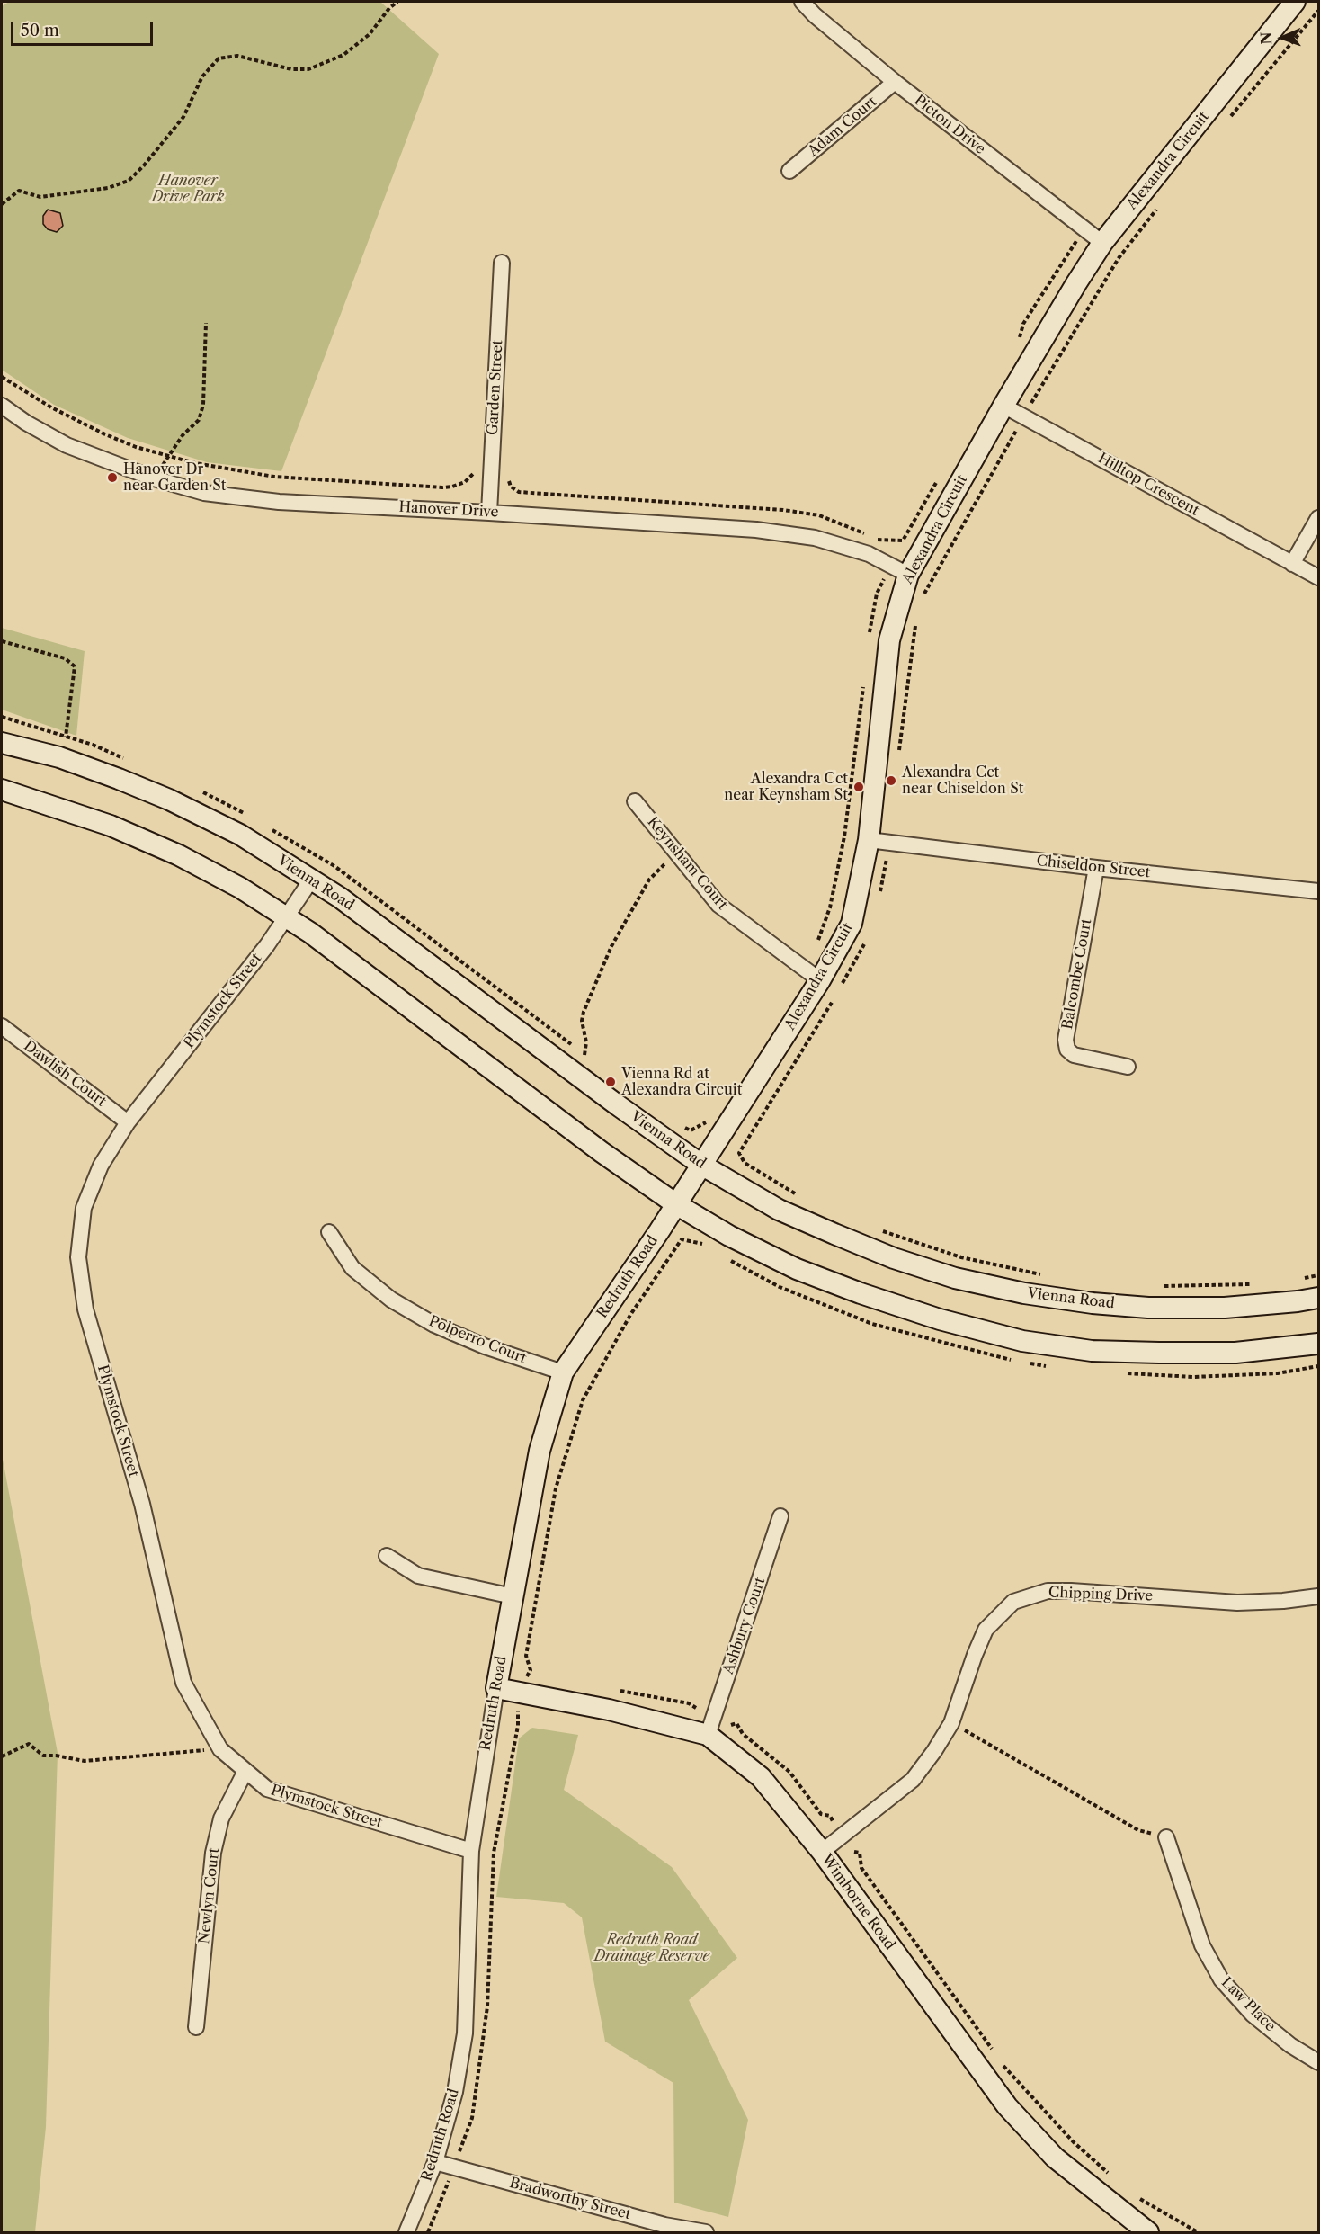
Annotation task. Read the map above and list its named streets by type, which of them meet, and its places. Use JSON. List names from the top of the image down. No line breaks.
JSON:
{"streets":{"main road":["Alexandra Circuit","Vienna Road","Redruth Road","Wimborne Road"],"street":["Picton Drive","Adam Court","Garden Street","Hilltop Crescent","Hanover Drive","Keynsham Court","Chiseldon Street","Balcombe Court","Plymstock Street","Dawlish Court","Polperro Court","Chipping Drive","Ashbury Court","Newlyn Court","Law Place","Bradworthy Street"]},"crossings":[["Picton Drive","Adam Court"],["Picton Drive","Alexandra Circuit"],["Alexandra Circuit","Hilltop Crescent"],["Alexandra Circuit","Hanover Drive"],["Alexandra Circuit","Keynsham Court"],["Alexandra Circuit","Chiseldon Street"],["Alexandra Circuit","Vienna Road"],["Alexandra Circuit","Redruth Road"],["Garden Street","Hanover Drive"],["Chiseldon Street","Balcombe Court"],["Vienna Road","Plymstock Street"],["Plymstock Street","Dawlish Court"],["Plymstock Street","Redruth Road"],["Plymstock Street","Newlyn Court"],["Redruth Road","Polperro Court"],["Redruth Road","Wimborne Road"],["Redruth Road","Bradworthy Street"],["Chipping Drive","Wimborne Road"],["Ashbury Court","Wimborne Road"]],"parks":["Hanover Drive Park","Redruth Road Drainage Reserve"],"places":["Hanover Dr near Garden St","Alexandra Cct near Chiseldon St","Alexandra Cct near Keynsham St","Vienna Rd at Alexandra Circuit"],"scale_bar":"50 m","north":"left"}
